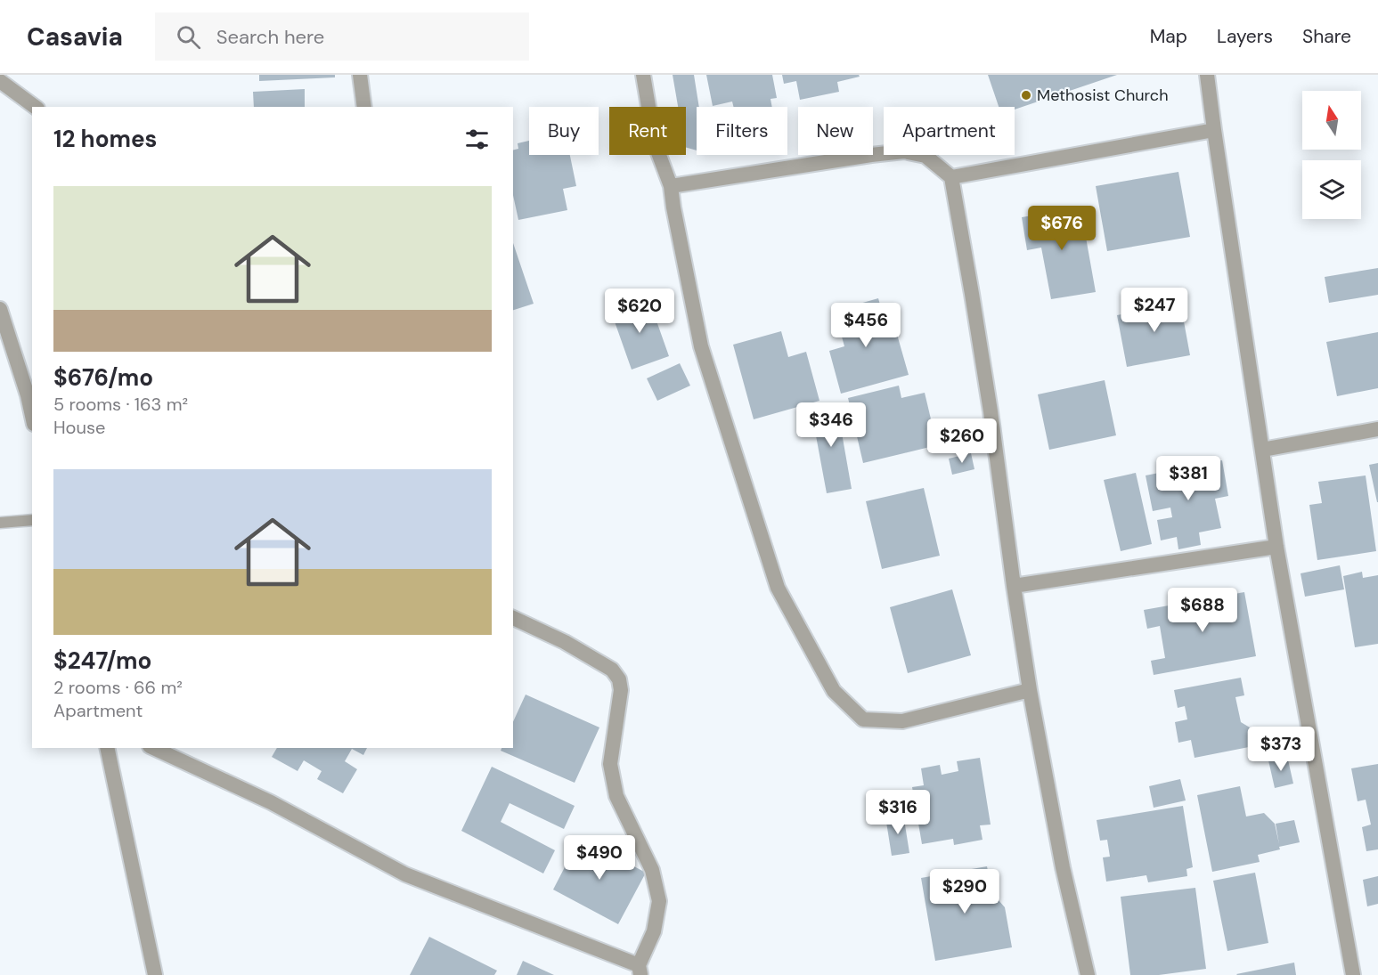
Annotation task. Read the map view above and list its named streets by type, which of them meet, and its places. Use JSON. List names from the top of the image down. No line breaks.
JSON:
{"places":["Methosist Church"],"north":"top","page":{"header":"Casavia","search":"Search here","nav":["Map","Layers","Share"],"chip":["Buy","Rent","Filters","New","Apartment"],"heading":"12 homes","list":[{"name":"$676/mo","note":"5 rooms · 163 m² · House"},{"name":"$247/mo","note":"2 rooms · 66 m² · Apartment"}],"price":["$676","$247","$620","$456","$346","$260","$381","$688","$373","$316","$490","$290"]}}
